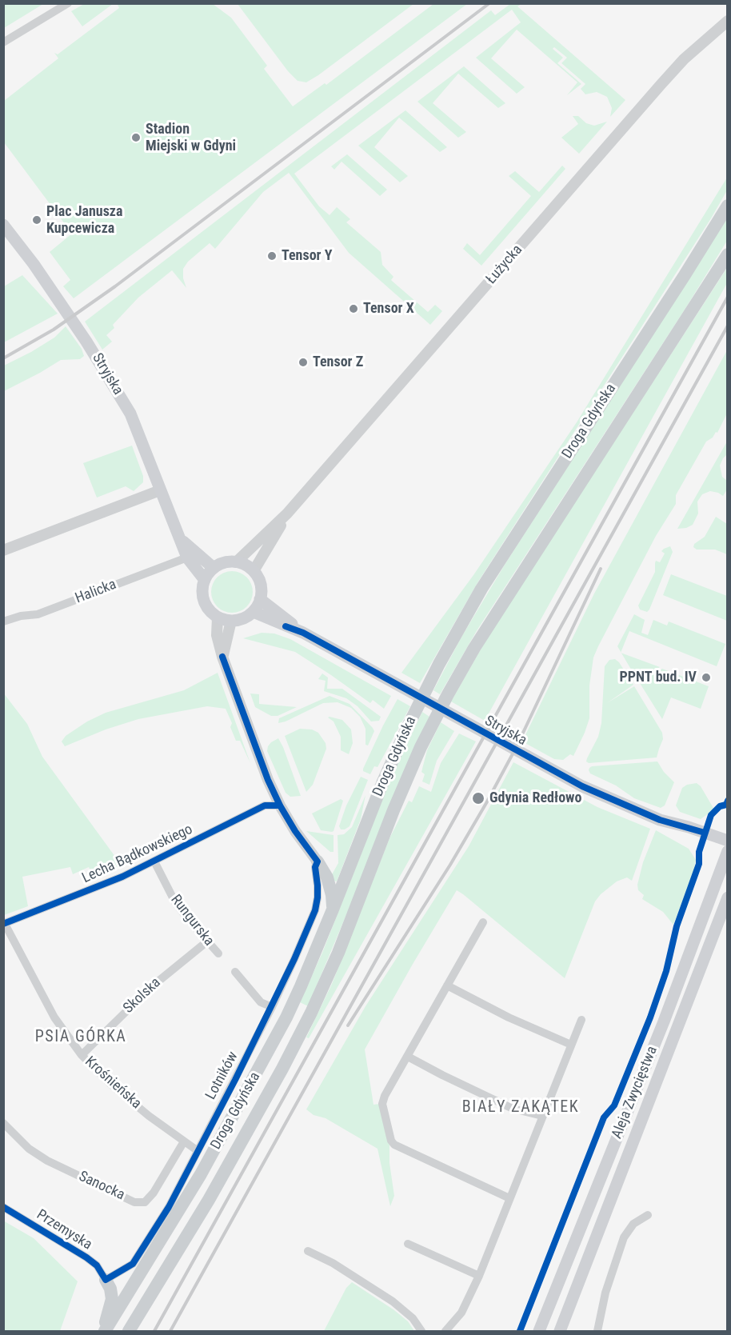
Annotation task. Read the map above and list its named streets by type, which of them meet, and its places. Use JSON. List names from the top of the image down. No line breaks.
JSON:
{"streets":{"main road":["Stryjska","Droga Gdyńska","Aleja Zwycięstwa"],"street":["Łużycka","Halicka","Lecha Bądkowskiego","Rungurska","Skolska","Lotników","Krośnieńska","Sanocka","Przemyska"]},"crossings":[["Łużycka","Stryjska"],["Stryjska","Halicka"],["Lecha Bądkowskiego","Rungurska"],["Lecha Bądkowskiego","Krośnieńska"],["Rungurska","Skolska"],["Skolska","Krośnieńska"],["Lotników","Krośnieńska"],["Lotników","Przemyska"],["Krośnieńska","Sanocka"]],"districts":["PSIA GÓRKA","BIAŁY ZAKĄTEK"],"places":["Stadion Miejski w Gdyni","Plac Janusza Kupcewicza","Tensor Y","Tensor X","Tensor Z","PPNT bud. IV","Gdynia Redłowo"]}
